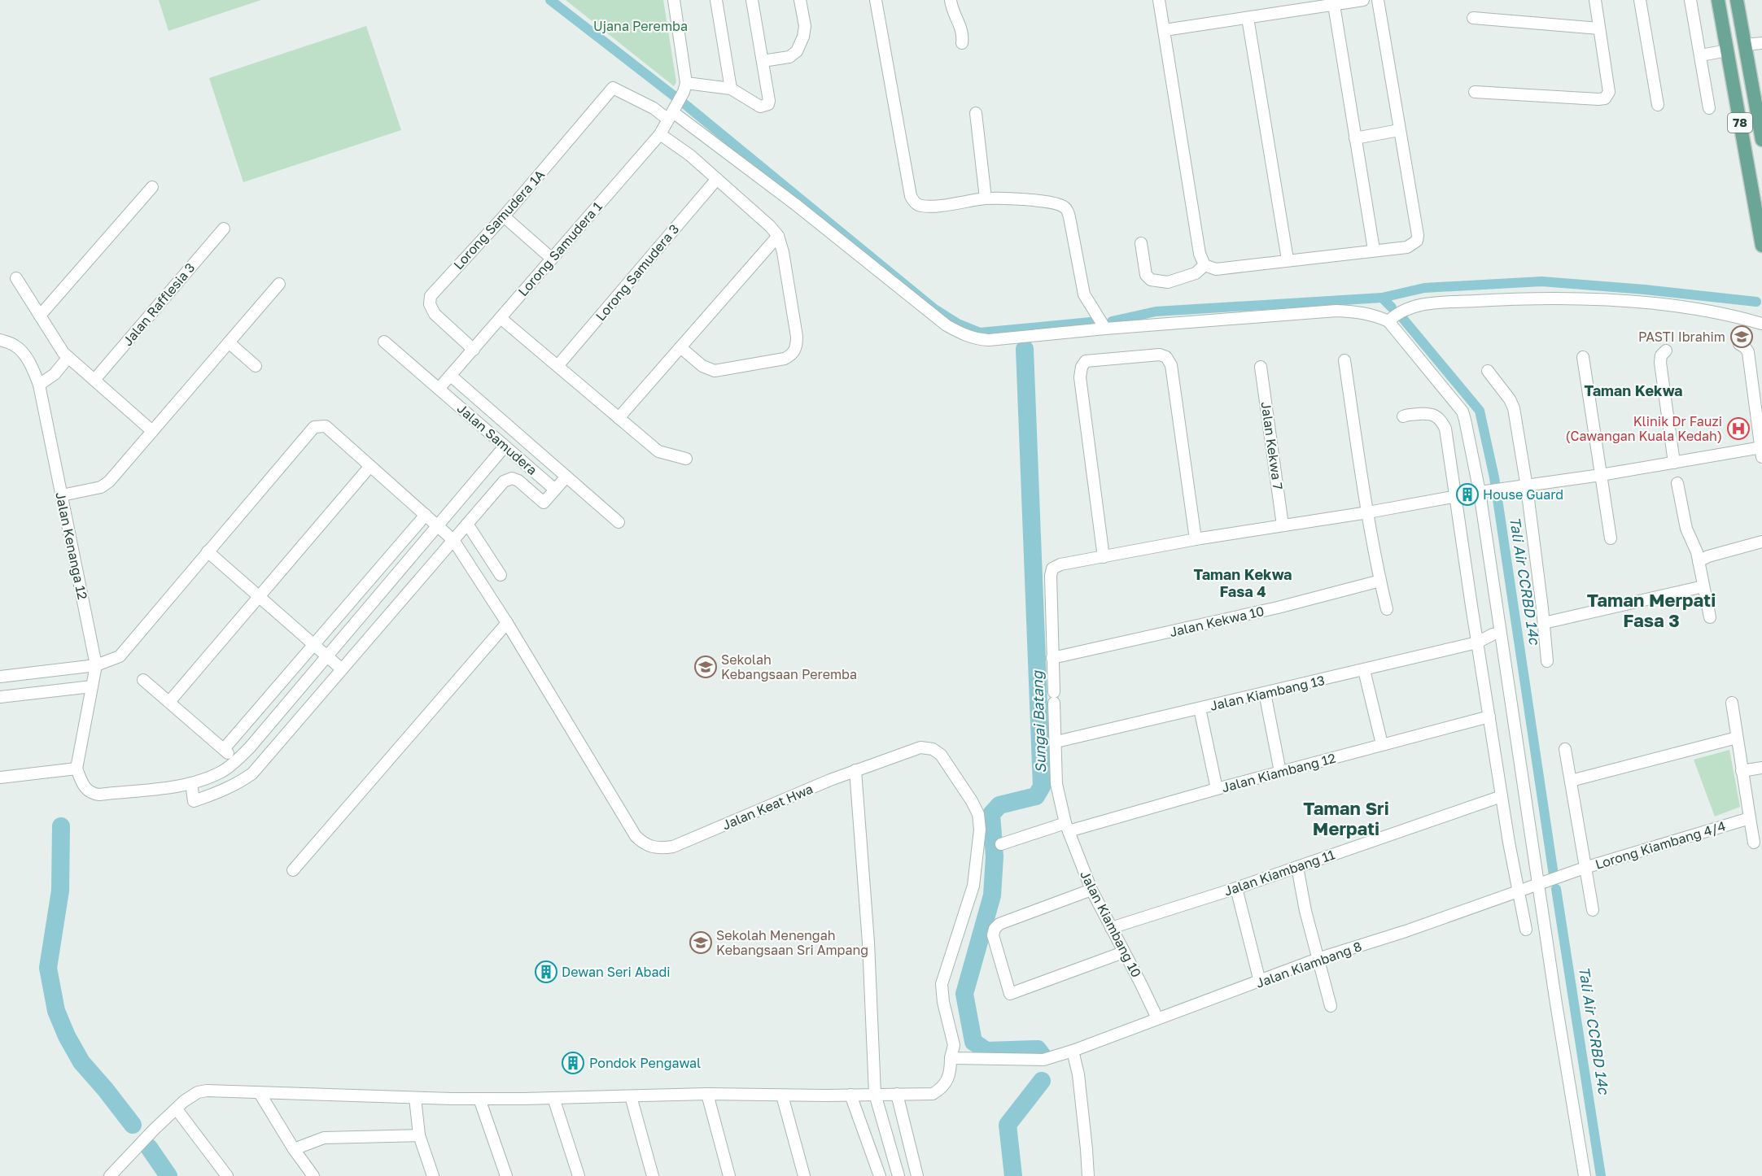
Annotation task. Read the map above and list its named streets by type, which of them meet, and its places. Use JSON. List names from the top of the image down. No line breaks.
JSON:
{"streets":{"main road":["78"],"street":["Lorong Samudera 1A","Lorong Samudera 1","Lorong Samudera 3","Jalan Rafflesia 3","Jalan Samudera","Jalan Kekwa 7","Jalan Kenanga 12","Jalan Kekwa 10","Jalan Kiambang 13","Jalan Kiambang 12","Jalan Keat Hwa","Lorong Kiambang 4/4","Jalan Kiambang 11","Jalan Kiambang 10","Jalan Kiambang 8"]},"crossings":[["Lorong Samudera 1A","Lorong Samudera 1"],["Lorong Samudera 1","Jalan Samudera"],["Jalan Kenanga 12","Jalan Keat Hwa"],["Jalan Kekwa 10","Jalan Kiambang 10"],["Jalan Kiambang 13","Jalan Kiambang 10"],["Jalan Kiambang 12","Jalan Kiambang 10"],["Jalan Keat Hwa","Jalan Kiambang 8"],["Lorong Kiambang 4/4","Jalan Kiambang 8"],["Jalan Kiambang 11","Jalan Kiambang 10"],["Jalan Kiambang 10","Jalan Kiambang 8"]],"districts":["Taman Kekwa","Taman Kekwa Fasa 4","Taman Merpati Fasa 3","Taman Sri Merpati"],"water":["Tali Air CCRBD 14c","Sungai Batang"],"parks":["Ujana Peremba"],"places":{"school or university":["PASTI Ibrahim","Sekolah Kebangsaan Peremba","Sekolah Menengah Kebangsaan Sri Ampang"],"hospital":["Klinik Dr Fauzi (Cawangan Kuala Kedah)"],"building":["House Guard","Dewan Seri Abadi","Pondok Pengawal"]}}
